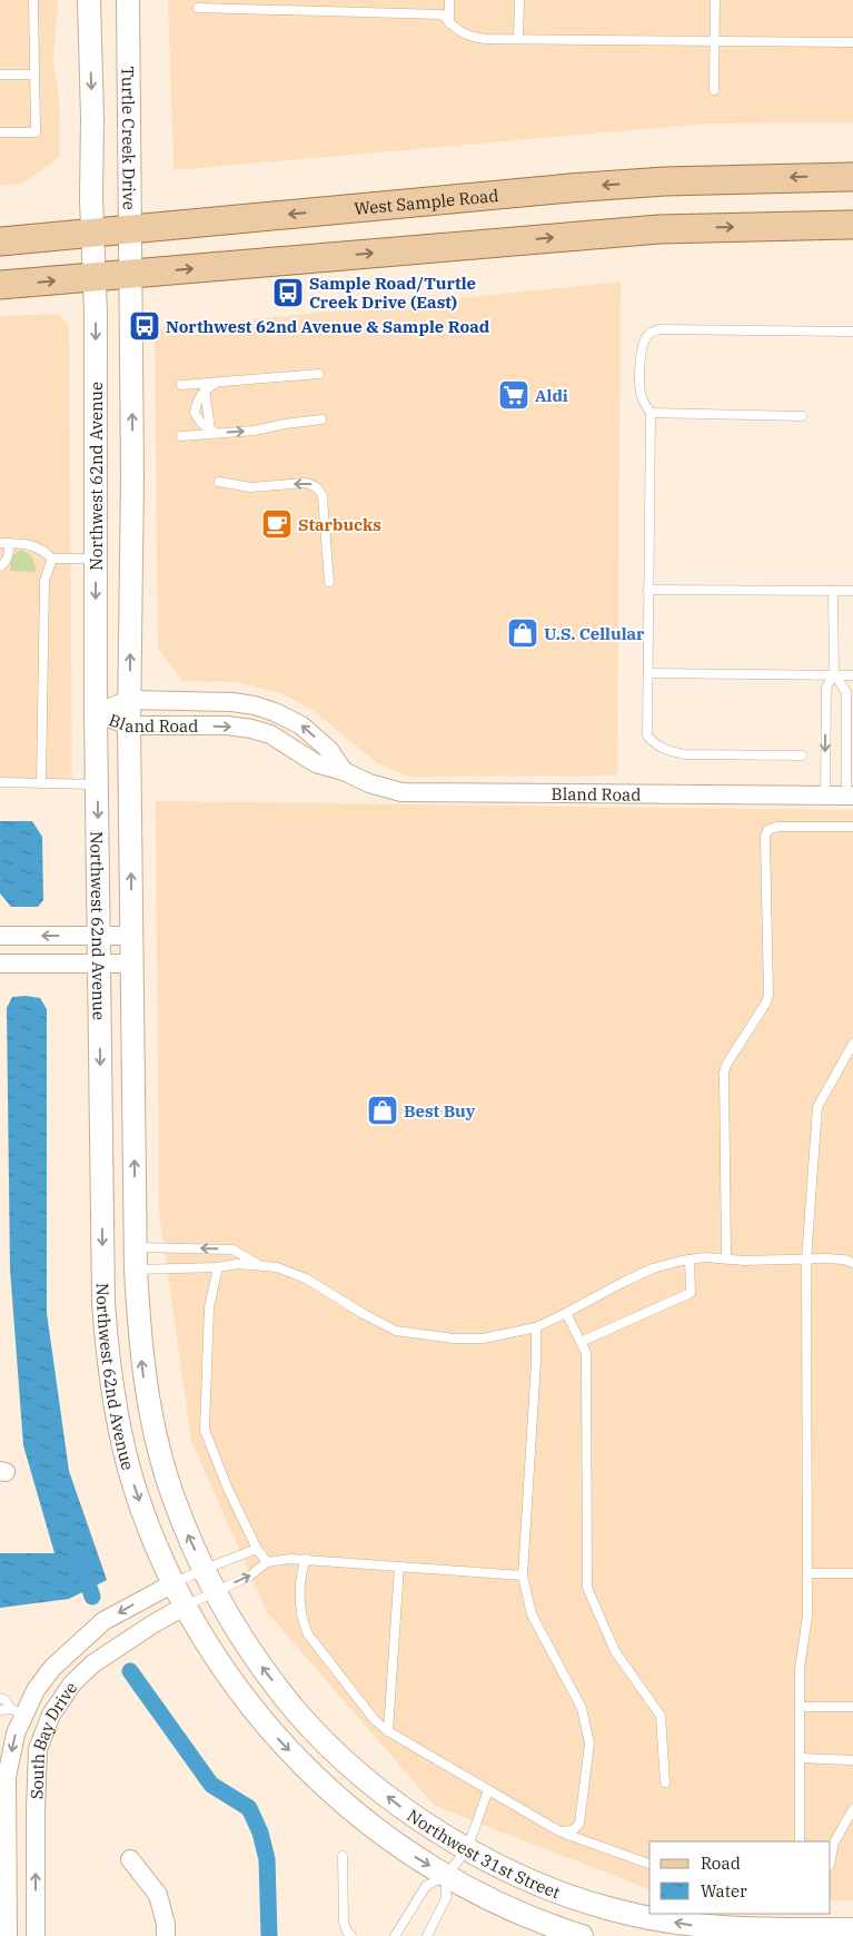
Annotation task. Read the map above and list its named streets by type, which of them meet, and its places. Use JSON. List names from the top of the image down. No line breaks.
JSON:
{"streets":{"main road":["West Sample Road"],"street":["Turtle Creek Drive","Northwest 62nd Avenue","Bland Road","South Bay Drive","Northwest 31st Street"]},"crossings":[["Turtle Creek Drive","West Sample Road"],["Turtle Creek Drive","Northwest 62nd Avenue"],["West Sample Road","Northwest 62nd Avenue"],["Northwest 62nd Avenue","Bland Road"],["Northwest 62nd Avenue","South Bay Drive"],["Northwest 62nd Avenue","Northwest 31st Street"],["South Bay Drive","Northwest 31st Street"]],"places":{"bus stop":["Sample Road/Turtle Creek Drive (East)","Northwest 62nd Avenue & Sample Road"],"supermarket":["Aldi"],"cafe":["Starbucks"],"shop":["U.S. Cellular","Best Buy"]},"legend":["Road","Water"]}
